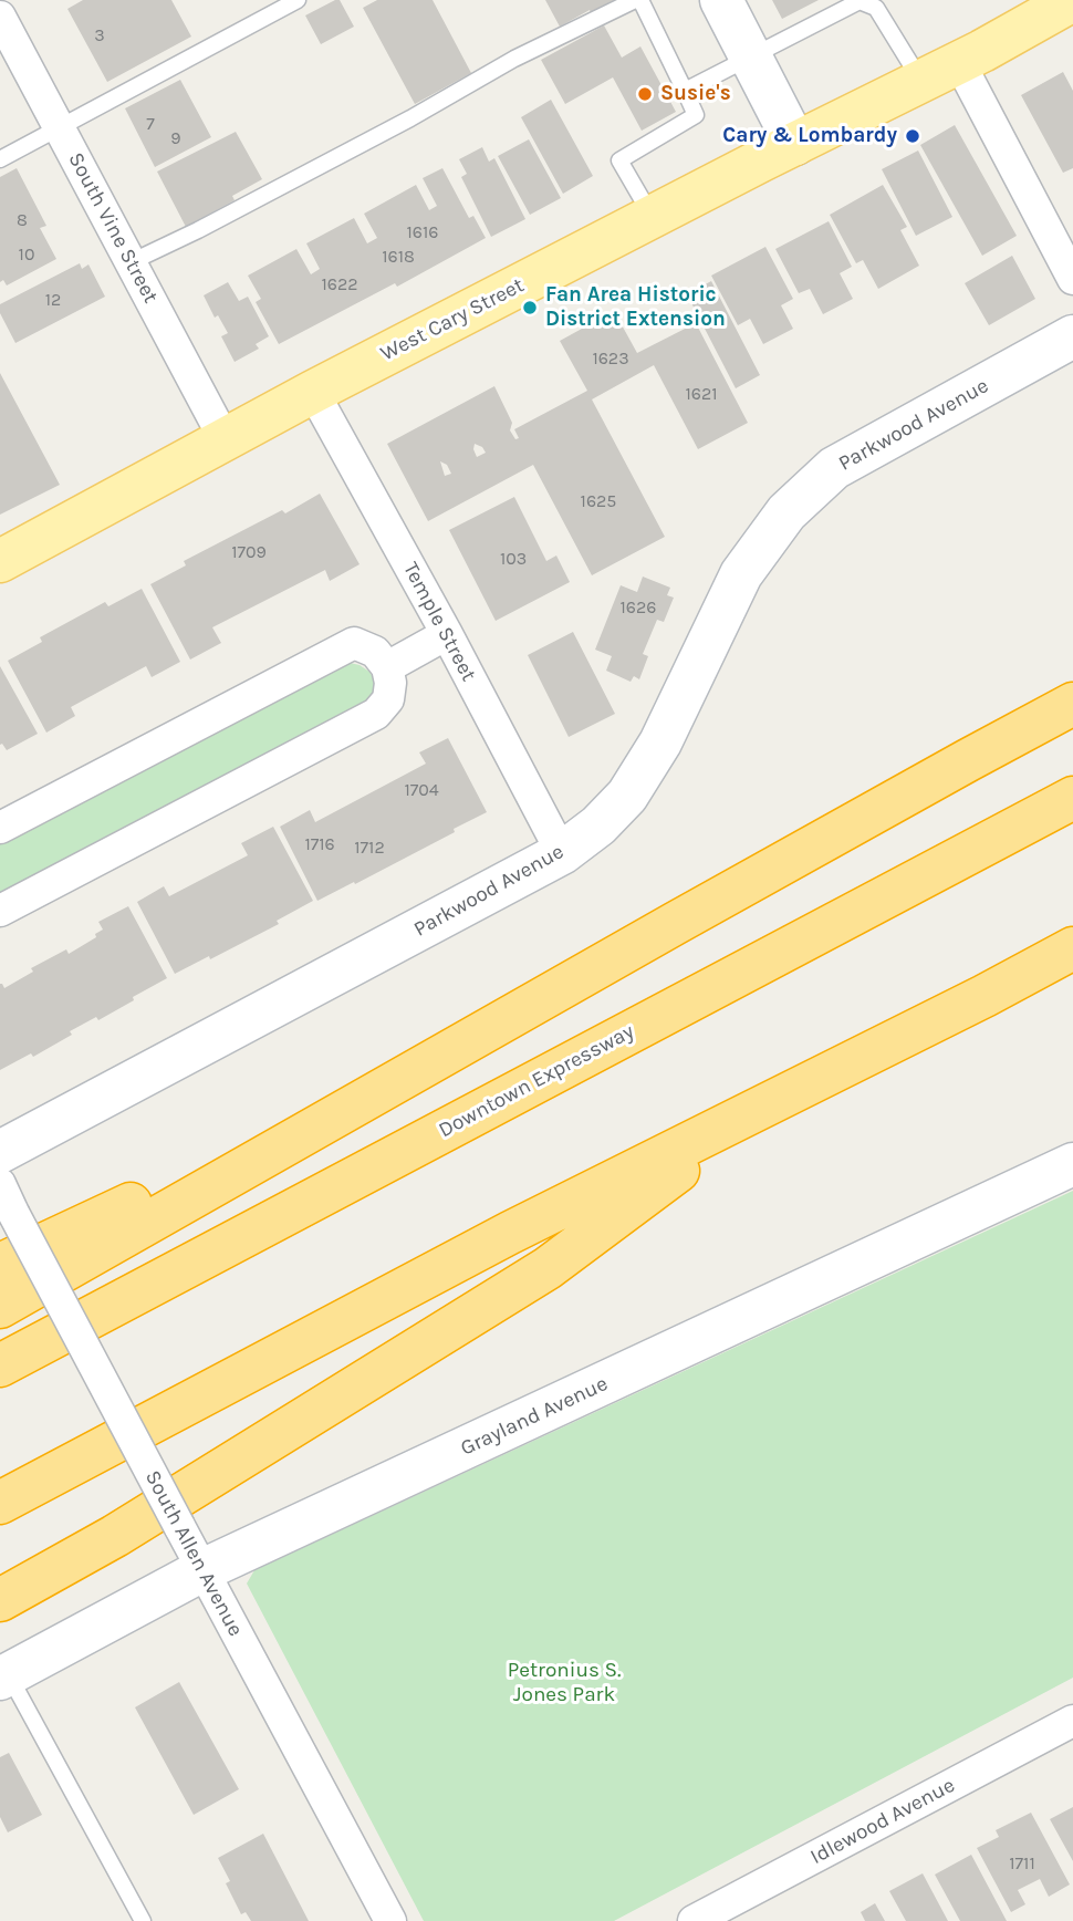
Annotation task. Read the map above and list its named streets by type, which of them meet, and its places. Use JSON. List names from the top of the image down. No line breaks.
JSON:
{"streets":{"highway":["Downtown Expressway"],"main road":["West Cary Street"],"street":["South Vine Street","Parkwood Avenue","Temple Street","Grayland Avenue","South Allen Avenue","Idlewood Avenue"]},"crossings":[["South Vine Street","West Cary Street"],["West Cary Street","Temple Street"],["Parkwood Avenue","Temple Street"],["Grayland Avenue","South Allen Avenue"]],"parks":["Petronius S. Jones Park"],"places":["Susie's","Cary & Lombardy","Fan Area Historic District Extension"],"house_numbers":["3","7","9","8","1616","10","1618","1622","12","1623","1621","1625","1709","103","1626","1704","1716","1712","1711"]}
